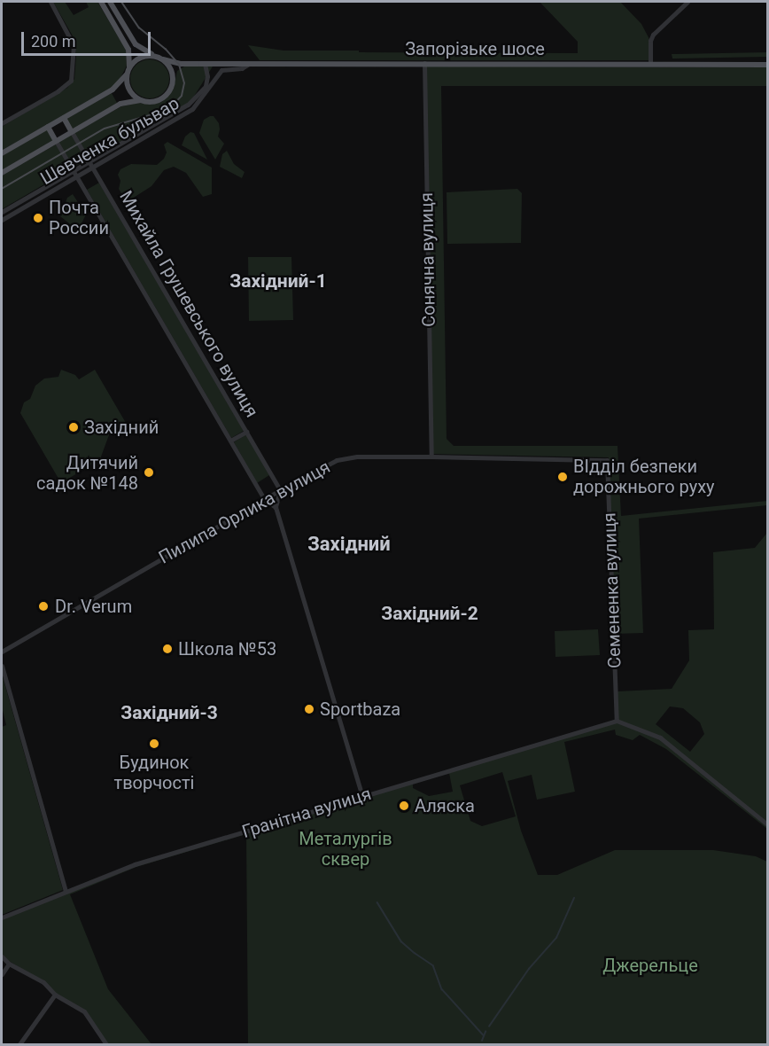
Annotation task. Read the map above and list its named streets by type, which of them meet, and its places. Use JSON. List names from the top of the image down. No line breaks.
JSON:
{"streets":{"main road":["Запорізьке шосе","Шевченка бульвар","Михайла Грушевського вулиця"],"street":["Сонячна вулиця","Пилипа Орлика вулиця","Семененка вулиця","Гранітна вулиця"]},"crossings":[["Запорізьке шосе","Шевченка бульвар"],["Запорізьке шосе","Сонячна вулиця"],["Шевченка бульвар","Михайла Грушевського вулиця"],["Сонячна вулиця","Пилипа Орлика вулиця"],["Михайла Грушевського вулиця","Пилипа Орлика вулиця"],["Пилипа Орлика вулиця","Семененка вулиця"],["Семененка вулиця","Гранітна вулиця"]],"districts":["Західний-1","Західний","Західний-2","Західний-3"],"parks":["Металургів сквер","Джерельце"],"places":["Почта России","Західний","Дитячий садок №148","ВІдділ безпеки дорожнього руху","Dr. Verum","Школа №53","Sportbaza","Будинок творчості","Аляска"],"scale_bar":"200 m"}
